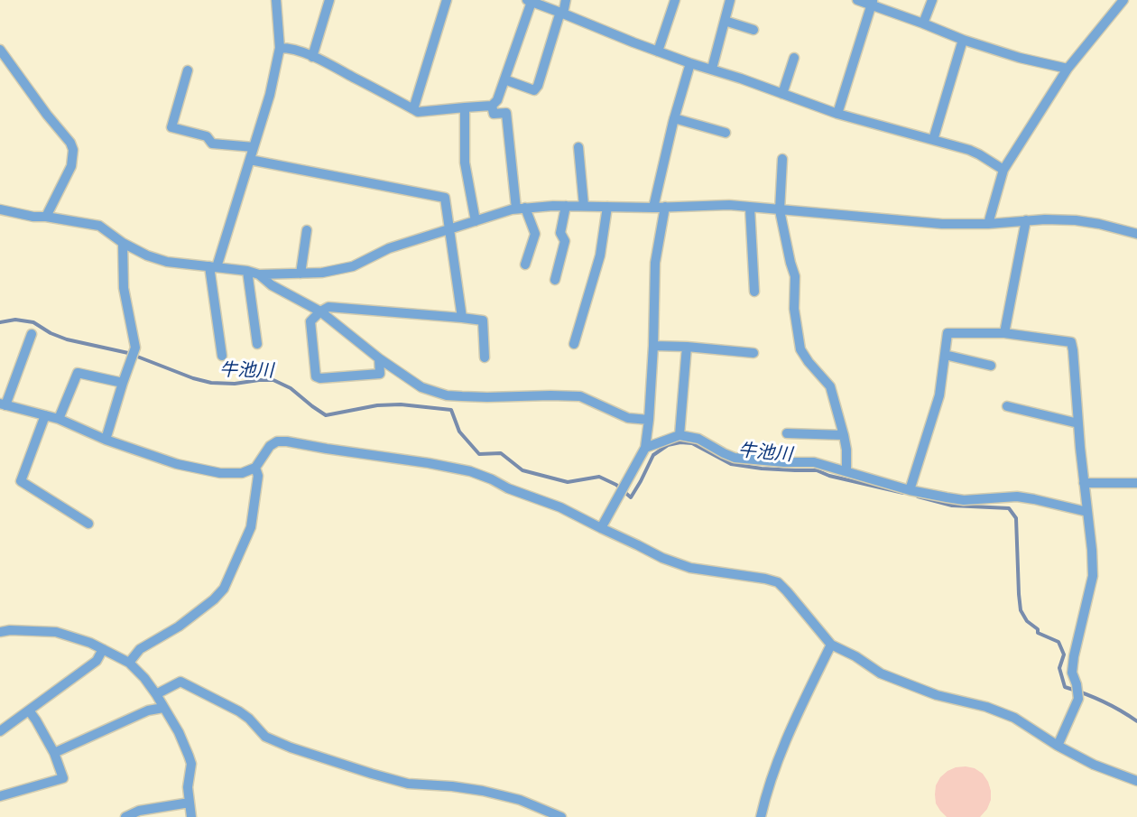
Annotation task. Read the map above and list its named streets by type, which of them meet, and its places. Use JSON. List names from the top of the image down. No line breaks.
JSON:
{"water":["牛池川"]}
